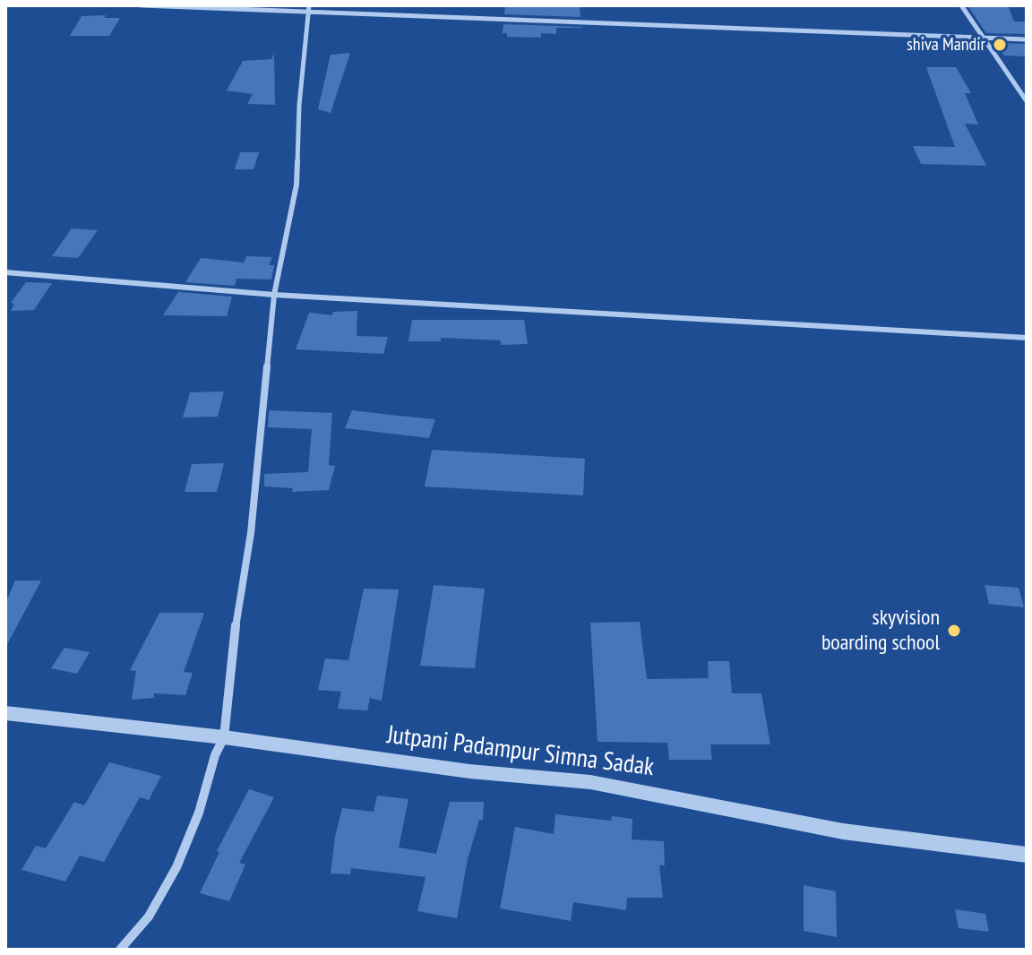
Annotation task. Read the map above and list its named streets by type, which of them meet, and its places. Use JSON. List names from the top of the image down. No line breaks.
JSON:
{"streets":{"street":["Jutpani Padampur Simna Sadak"]},"places":["shiva Mandir","skyvision boarding school"]}
